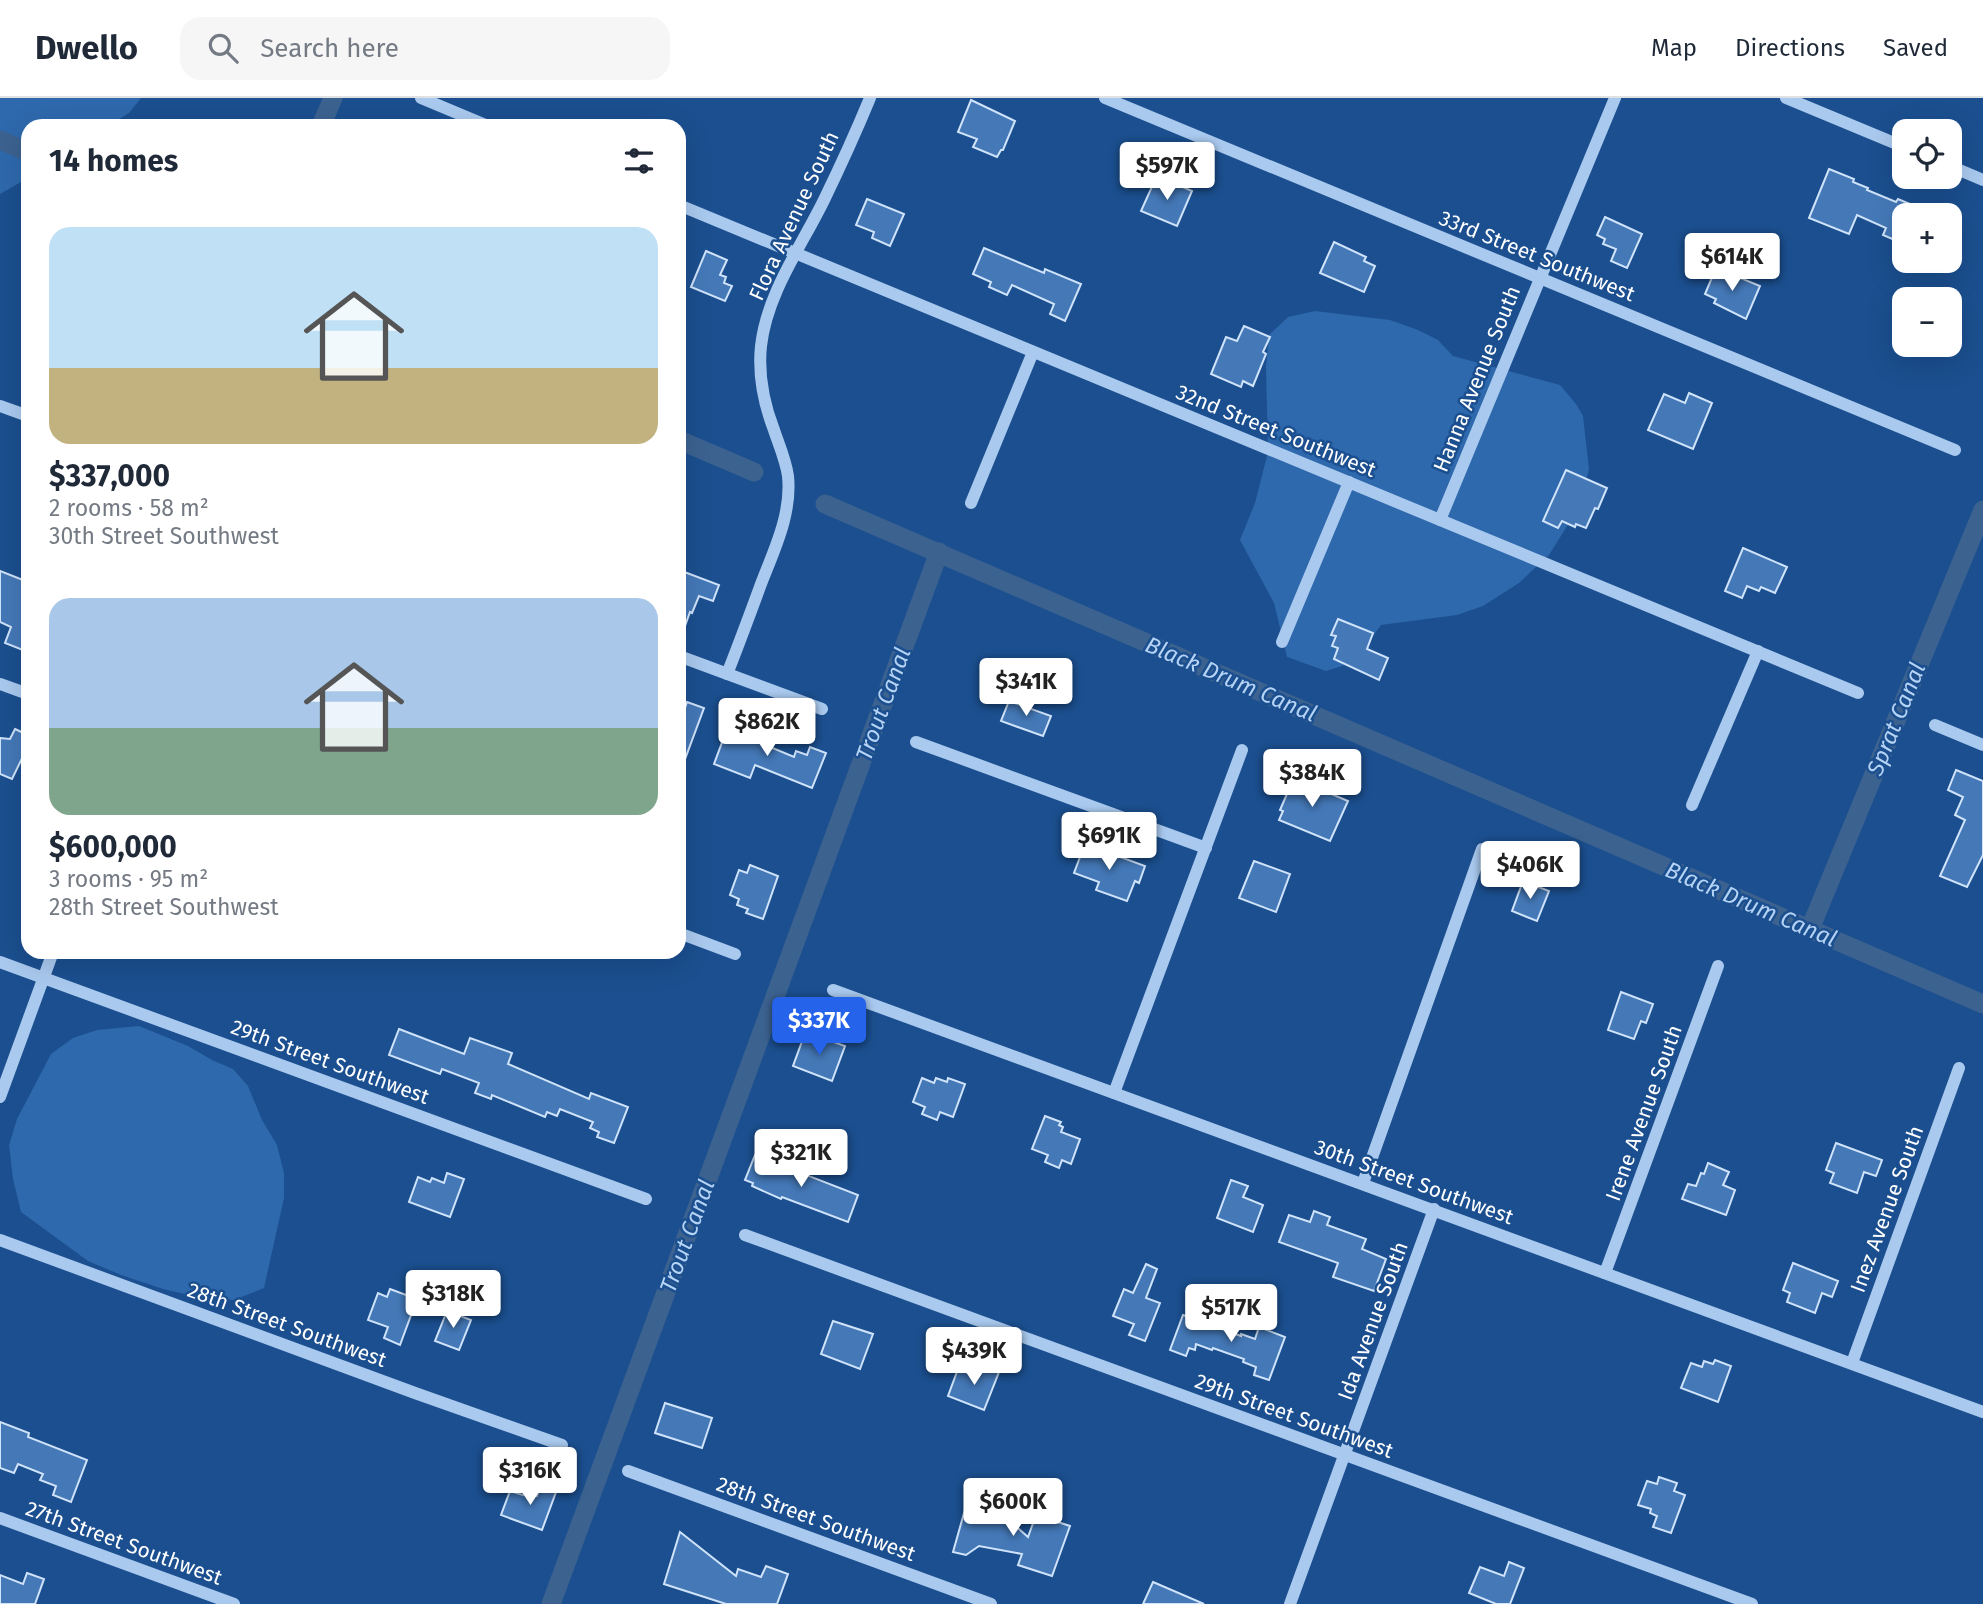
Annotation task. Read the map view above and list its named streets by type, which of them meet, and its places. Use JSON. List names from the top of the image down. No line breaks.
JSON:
{"streets":{"street":["Flora Avenue South","33rd Street Southwest","Hanna Avenue South","32nd Street Southwest","29th Street Southwest","Irene Avenue South","30th Street Southwest","Inez Avenue South","Ida Avenue South","28th Street Southwest","27th Street Southwest"]},"crossings":[["Flora Avenue South","32nd Street Southwest"],["33rd Street Southwest","Hanna Avenue South"],["Hanna Avenue South","32nd Street Southwest"],["29th Street Southwest","Ida Avenue South"],["Irene Avenue South","30th Street Southwest"],["30th Street Southwest","Inez Avenue South"],["30th Street Southwest","Ida Avenue South"]],"water":["Black Drum Canal","Trout Canal","Sprat Canal"],"page":{"header":"Dwello","search":"Search here","nav":["Map","Directions","Saved"],"map_buttons":["+","−"],"heading":"14 homes","price":["$597K","$614K","$341K","$862K","$384K","$691K","$406K","$337K","$321K","$318K","$517K","$439K","$316K","$600K"],"list":[{"name":"$337,000","note":"2 rooms · 58 m² · 30th Street Southwest"},{"name":"$600,000","note":"3 rooms · 95 m² · 28th Street Southwest"}]}}
